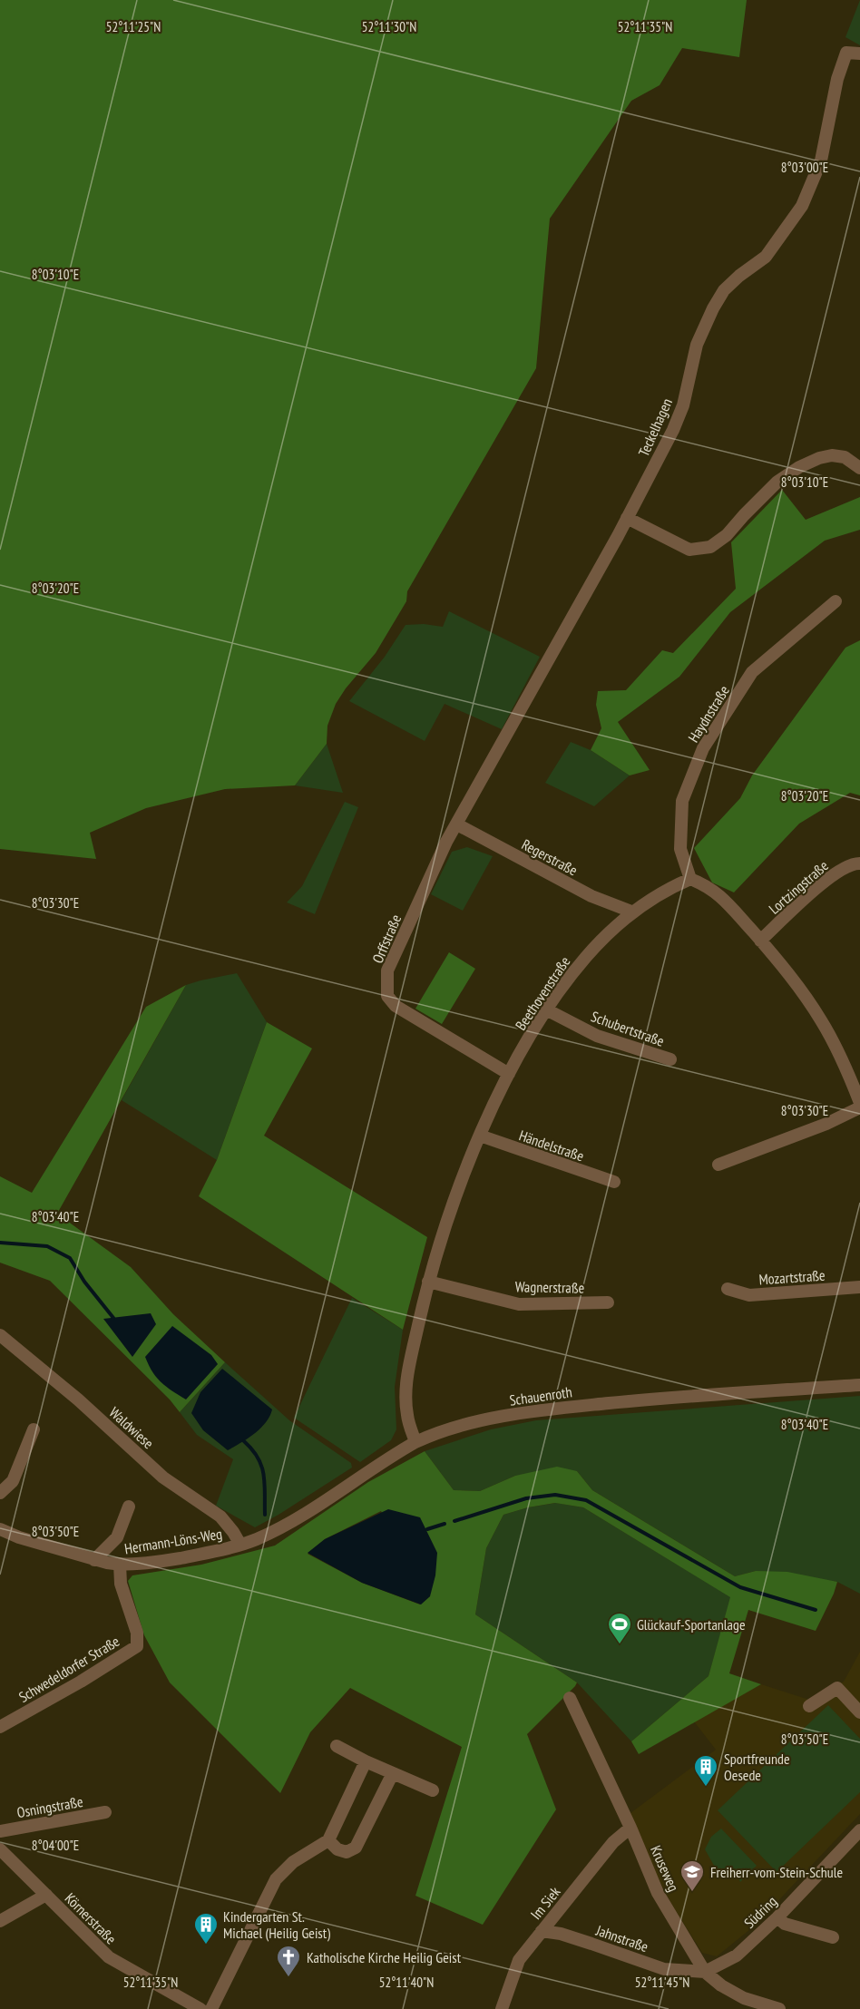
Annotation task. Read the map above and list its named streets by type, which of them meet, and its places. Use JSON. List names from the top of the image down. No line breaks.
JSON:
{"streets":{"street":["Teckelhagen","Haydnstraße","Regerstraße","Lortzingstraße","Orffstraße","Beethovenstraße","Schubertstraße","Händelstraße","Mozartstraße","Wagnerstraße","Schauenroth","Waldwiese","Hermann-Löns-Weg","Schwedeldorfer Straße","Osningstraße","Kruseweg","Im Siek","Südring","Körnerstraße","Jahnstraße"]},"crossings":[["Teckelhagen","Regerstraße"],["Teckelhagen","Orffstraße"],["Haydnstraße","Beethovenstraße"],["Regerstraße","Orffstraße"],["Regerstraße","Beethovenstraße"],["Orffstraße","Beethovenstraße"],["Beethovenstraße","Schubertstraße"],["Beethovenstraße","Händelstraße"],["Beethovenstraße","Wagnerstraße"],["Beethovenstraße","Schauenroth"],["Schauenroth","Hermann-Löns-Weg"],["Waldwiese","Hermann-Löns-Weg"],["Hermann-Löns-Weg","Schwedeldorfer Straße"],["Kruseweg","Im Siek"],["Kruseweg","Südring"],["Kruseweg","Jahnstraße"],["Im Siek","Jahnstraße"],["Südring","Jahnstraße"]],"places":{"sports":["Glückauf-Sportanlage"],"building":["Sportfreunde Oesede","Kindergarten St. Michael (Heilig Geist)"],"school or university":["Freiherr-vom-Stein-Schule"],"church":["Katholische Kirche Heilig Geist"]},"coordinates":["52°11'30\"N","52°11'25\"N","52°11'35\"N","8°03'00\"E","8°03'10\"E","8°03'20\"E","8°03'30\"E","8°03'40\"E","8°03'50\"E","8°04'00\"E","52°11'40\"N","52°11'45\"N"]}
